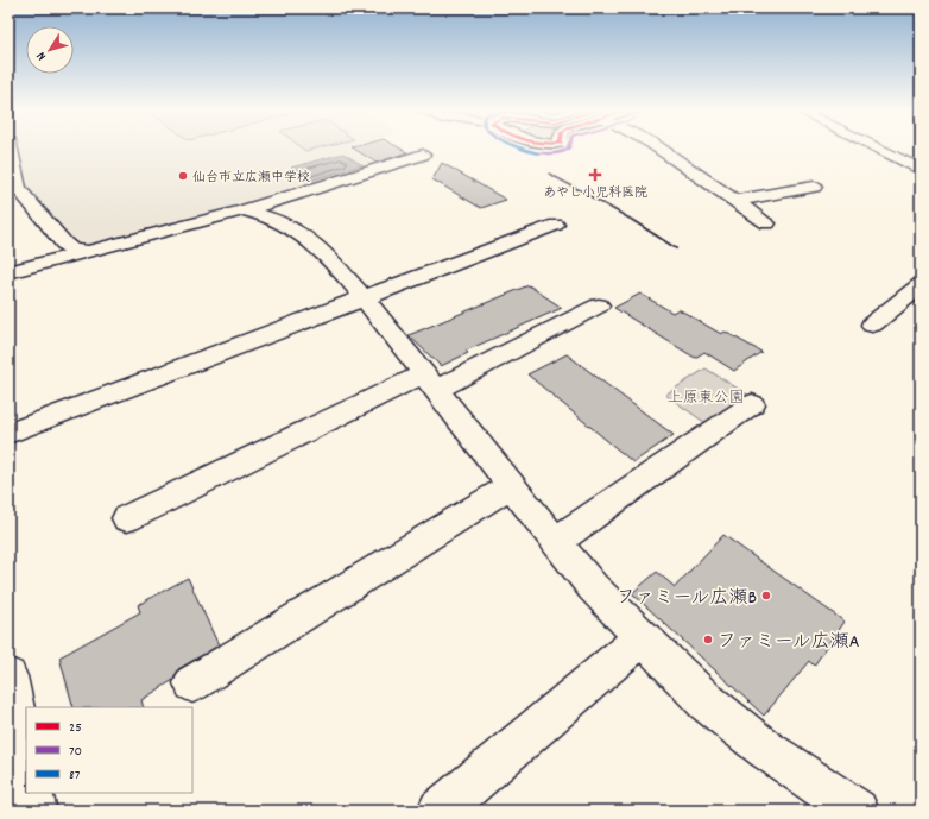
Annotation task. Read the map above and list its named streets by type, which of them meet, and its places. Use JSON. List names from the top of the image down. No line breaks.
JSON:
{"parks":["上原東公園"],"places":{"health":["あやし小児科医院"],"other":["仙台市立広瀬中学校","ファミール広瀬B","ファミール広瀬A"]},"lines":["transit line 70","transit line 87"],"legend":["25","70","87"],"north":"bottom left"}
